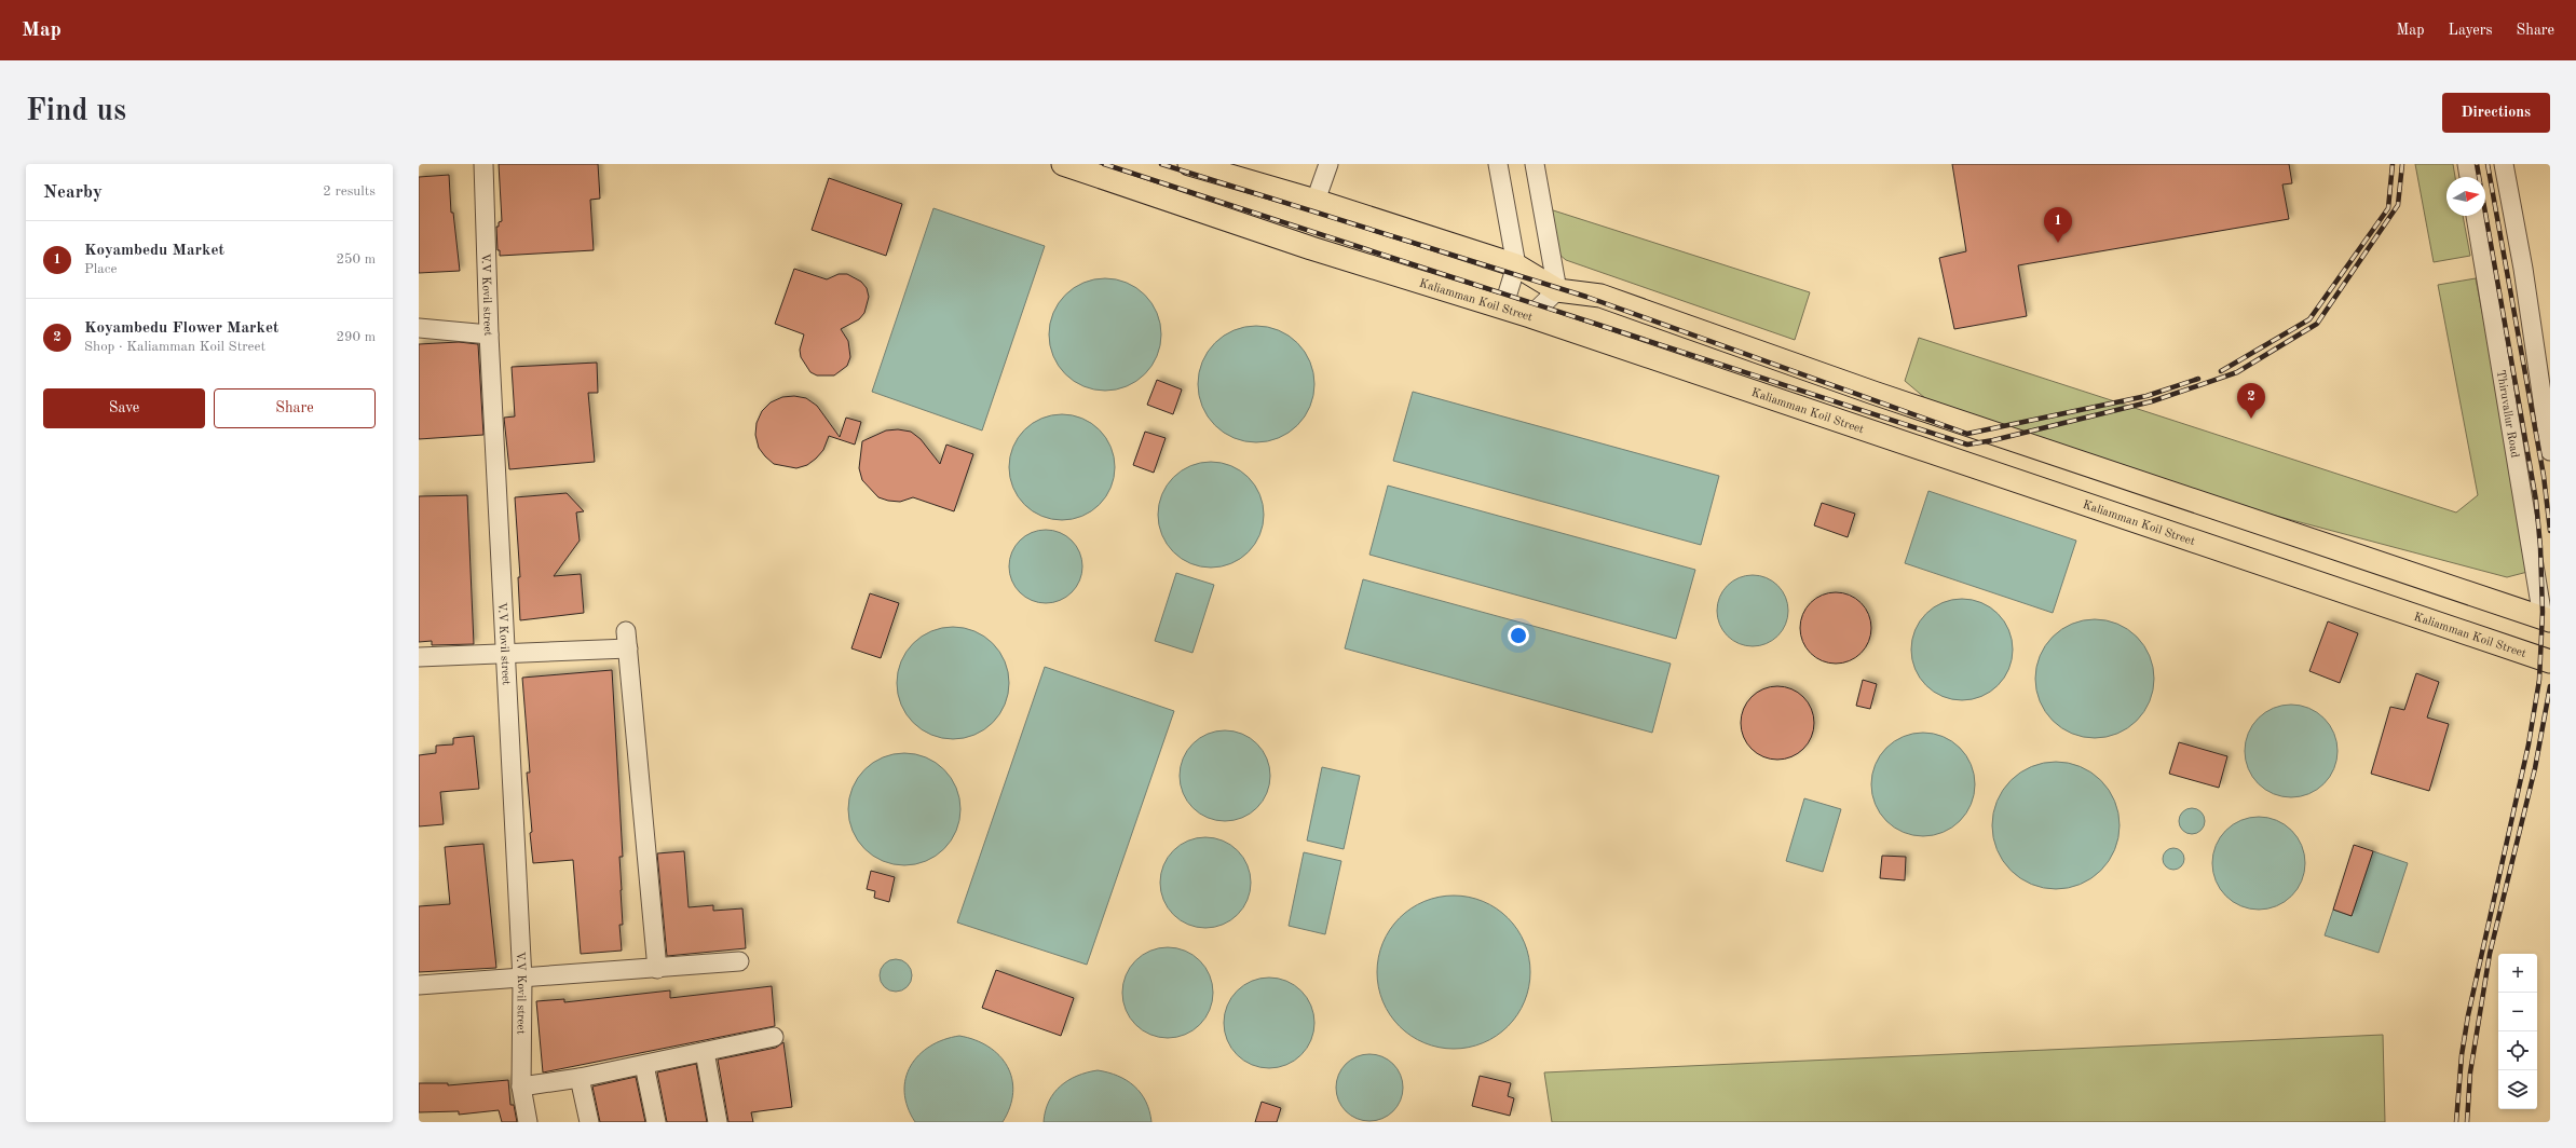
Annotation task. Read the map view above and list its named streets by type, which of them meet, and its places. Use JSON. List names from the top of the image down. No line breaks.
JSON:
{"streets":{"main road":["Kaliamman Koil Street"],"street":["V.V Kovil street","Thiruvallur Road"]},"north":"right","page":{"header":"Map","nav":["Map","Layers","Share"],"buttons":["Directions",["Save","Share"]],"title":"Find us","heading":["Nearby","2 results"],"pins":["1","2"],"list":[{"mark":"1","name":"Koyambedu Market","note":"Place","value":"250 m"},{"mark":"2","name":"Koyambedu Flower Market","note":"Shop · Kaliamman Koil Street","value":"290 m"}],"map_buttons":["+","−"]}}
